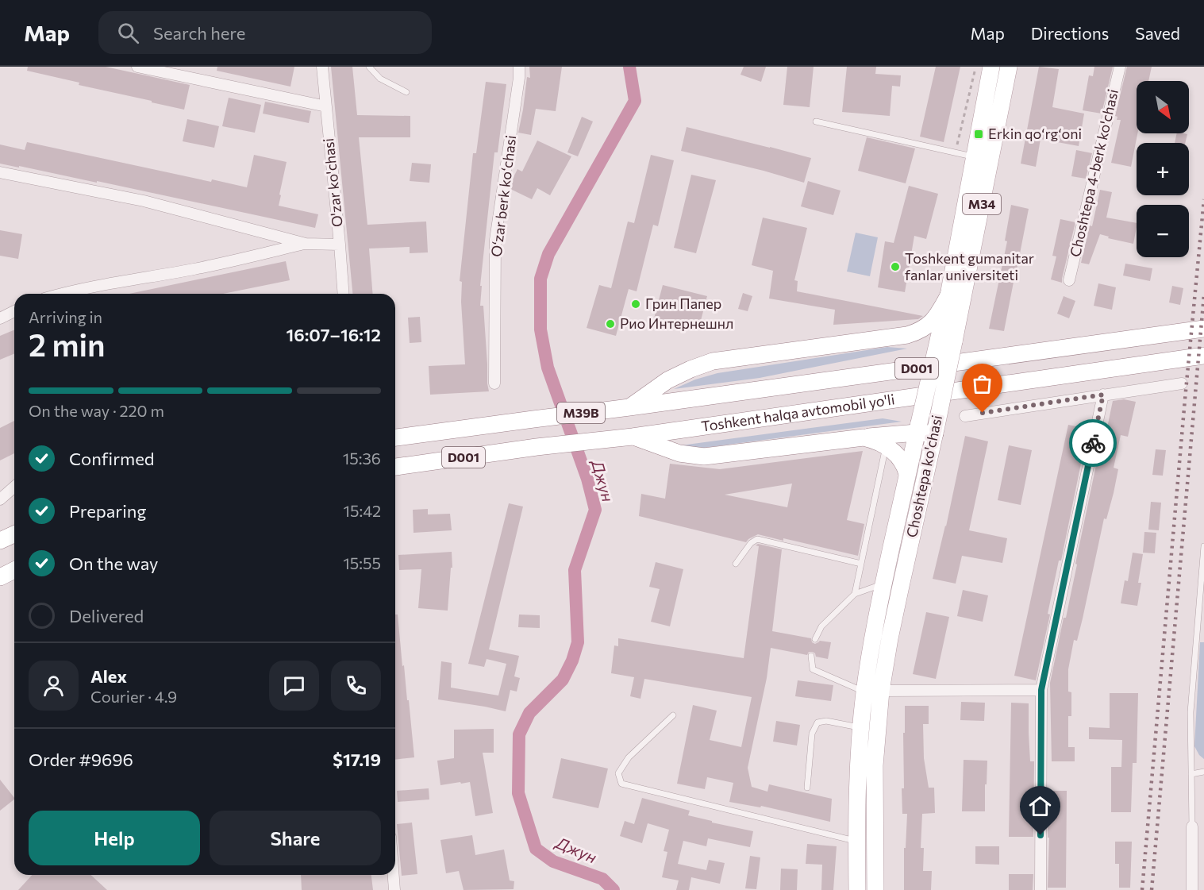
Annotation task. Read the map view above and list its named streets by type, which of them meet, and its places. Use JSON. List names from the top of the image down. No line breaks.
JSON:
{"streets":{"main road":["M34","D001","M39B","Toshkent halqa avtomobil yo'li","Choshtepa ko'chasi"],"street":["Choshtepa 4-berk ko'chasi","O'zar ko'chasi","Oʻzar berk koʻchasi"]},"water":["Джун"],"places":{"transit":["Erkin qoʻrgʻoni"],"other":["Toshkent gumanitar fanlar universiteti","Грин Папер","Рио Интернешнл"]},"north":"bottom right","page":{"header":"Map","search":"Search here","nav":["Map","Directions","Saved"],"map_buttons":["+","−"],"heading":["2 min","Arriving in","16:07–16:12"],"panel":["Alex","Courier · 4.9","Order #9696","$17.19"],"bar":"On the way · 220 m","list":[["Confirmed","15:36"],["Preparing","15:42"],["On the way","15:55"],"Delivered"],"buttons":["Help","Share"]}}
